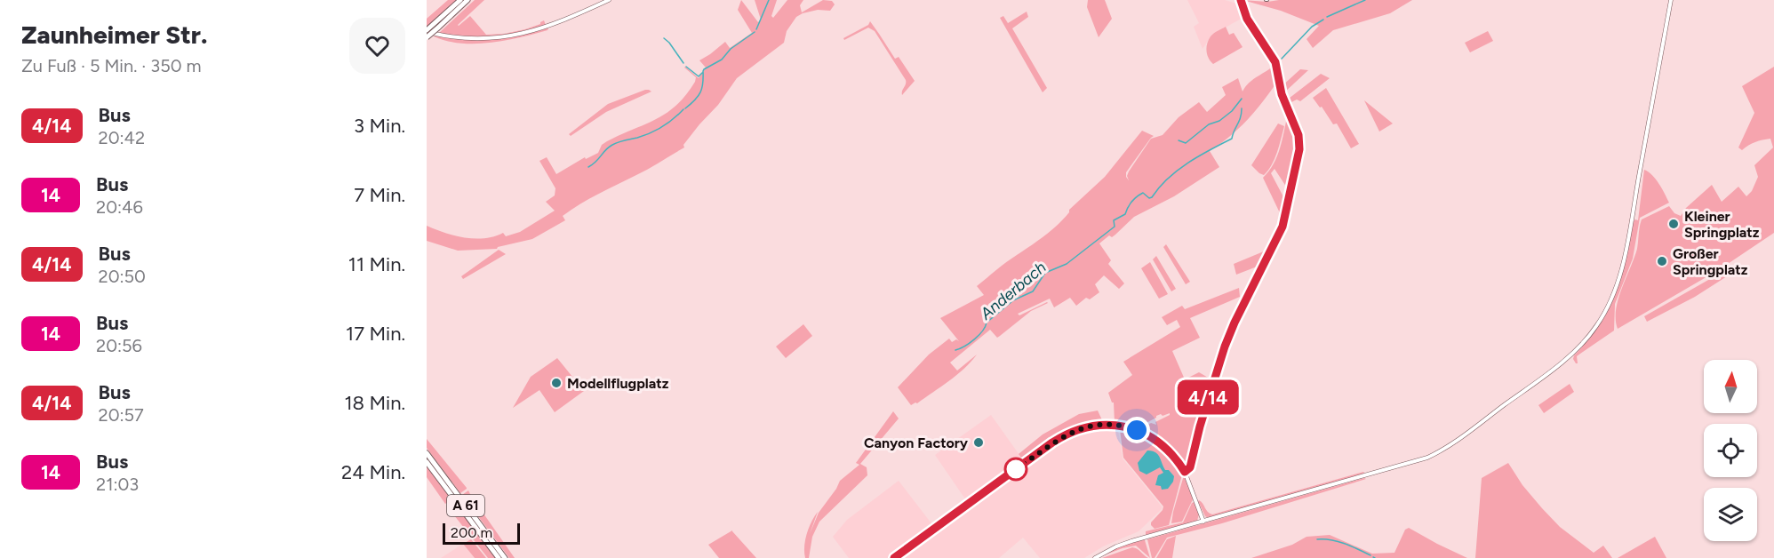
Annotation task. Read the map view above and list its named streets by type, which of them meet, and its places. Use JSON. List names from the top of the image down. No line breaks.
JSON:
{"streets":{"highway":["A 61"]},"water":["Anderbach"],"places":["Kleiner Springplatz","Großer Springplatz","Modellflugplatz","Canyon Factory"],"lines":["bus line 4/14"],"scale_bar":"200 m","north":"top","page":{"heading":["Zaunheimer Str.","Zu Fuß · 5 Min. · 350 m"],"on_map":"4/14","list":[{"mark":"4/14","name":"Bus","note":"20:42","value":"3 Min."},{"mark":"14","name":"Bus","note":"20:46","value":"7 Min."},{"mark":"4/14","name":"Bus","note":"20:50","value":"11 Min."},{"mark":"14","name":"Bus","note":"20:56","value":"17 Min."},{"mark":"4/14","name":"Bus","note":"20:57","value":"18 Min."},{"mark":"14","name":"Bus","note":"21:03","value":"24 Min."}],"scale":"200 m"}}
